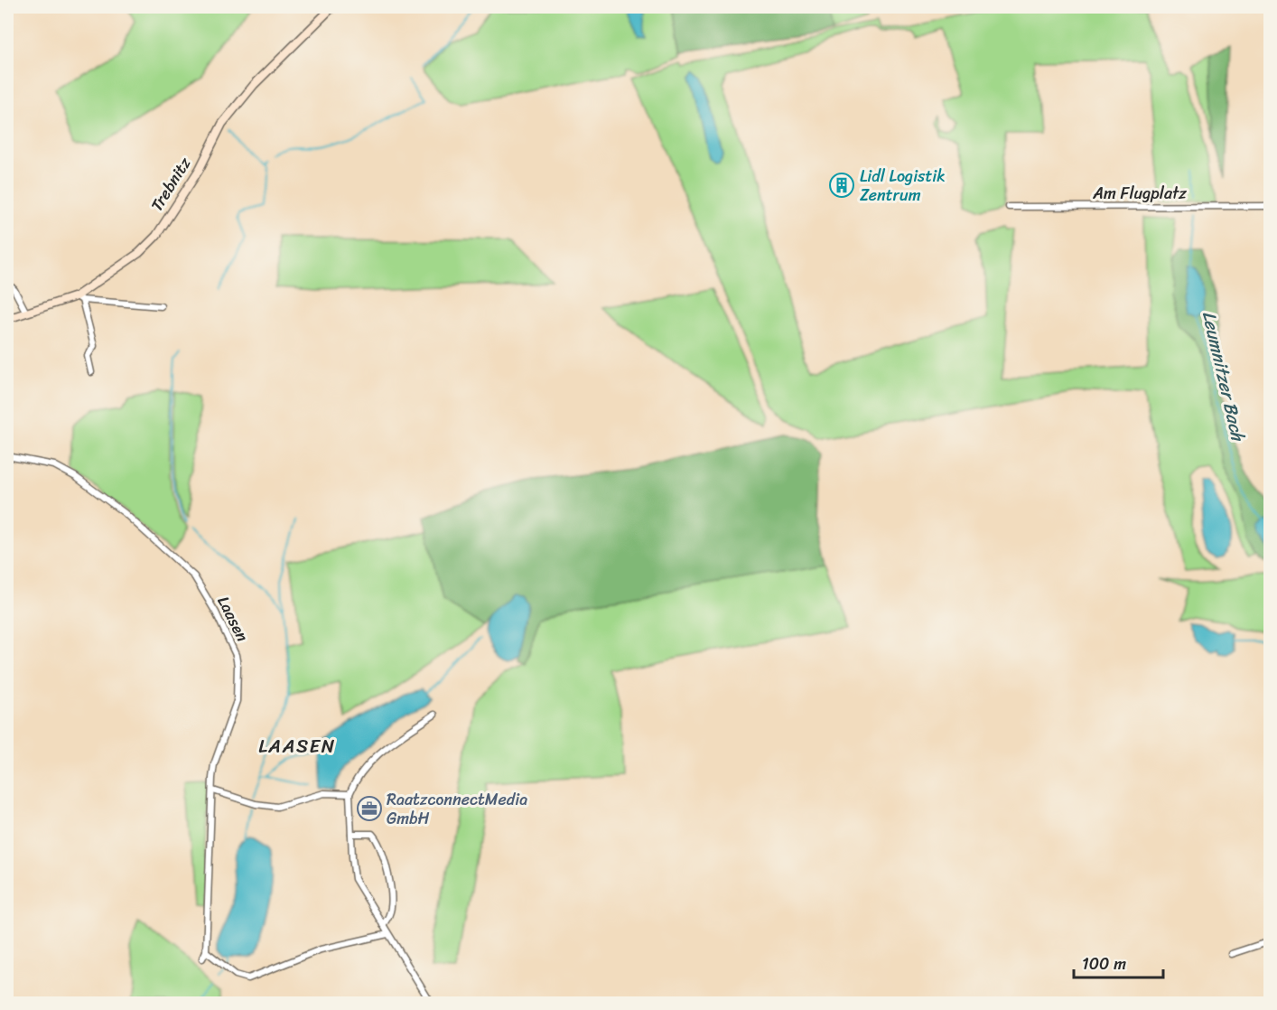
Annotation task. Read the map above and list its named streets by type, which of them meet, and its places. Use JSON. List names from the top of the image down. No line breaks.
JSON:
{"streets":{"street":["Trebnitz","Am Flugplatz","Laasen"]},"districts":["LAASEN"],"water":["Leumnitzer Bach"],"places":{"building":["Lidl Logistik Zentrum"],"office":["RaatzconnectMedia GmbH"]},"scale_bar":"100 m"}
